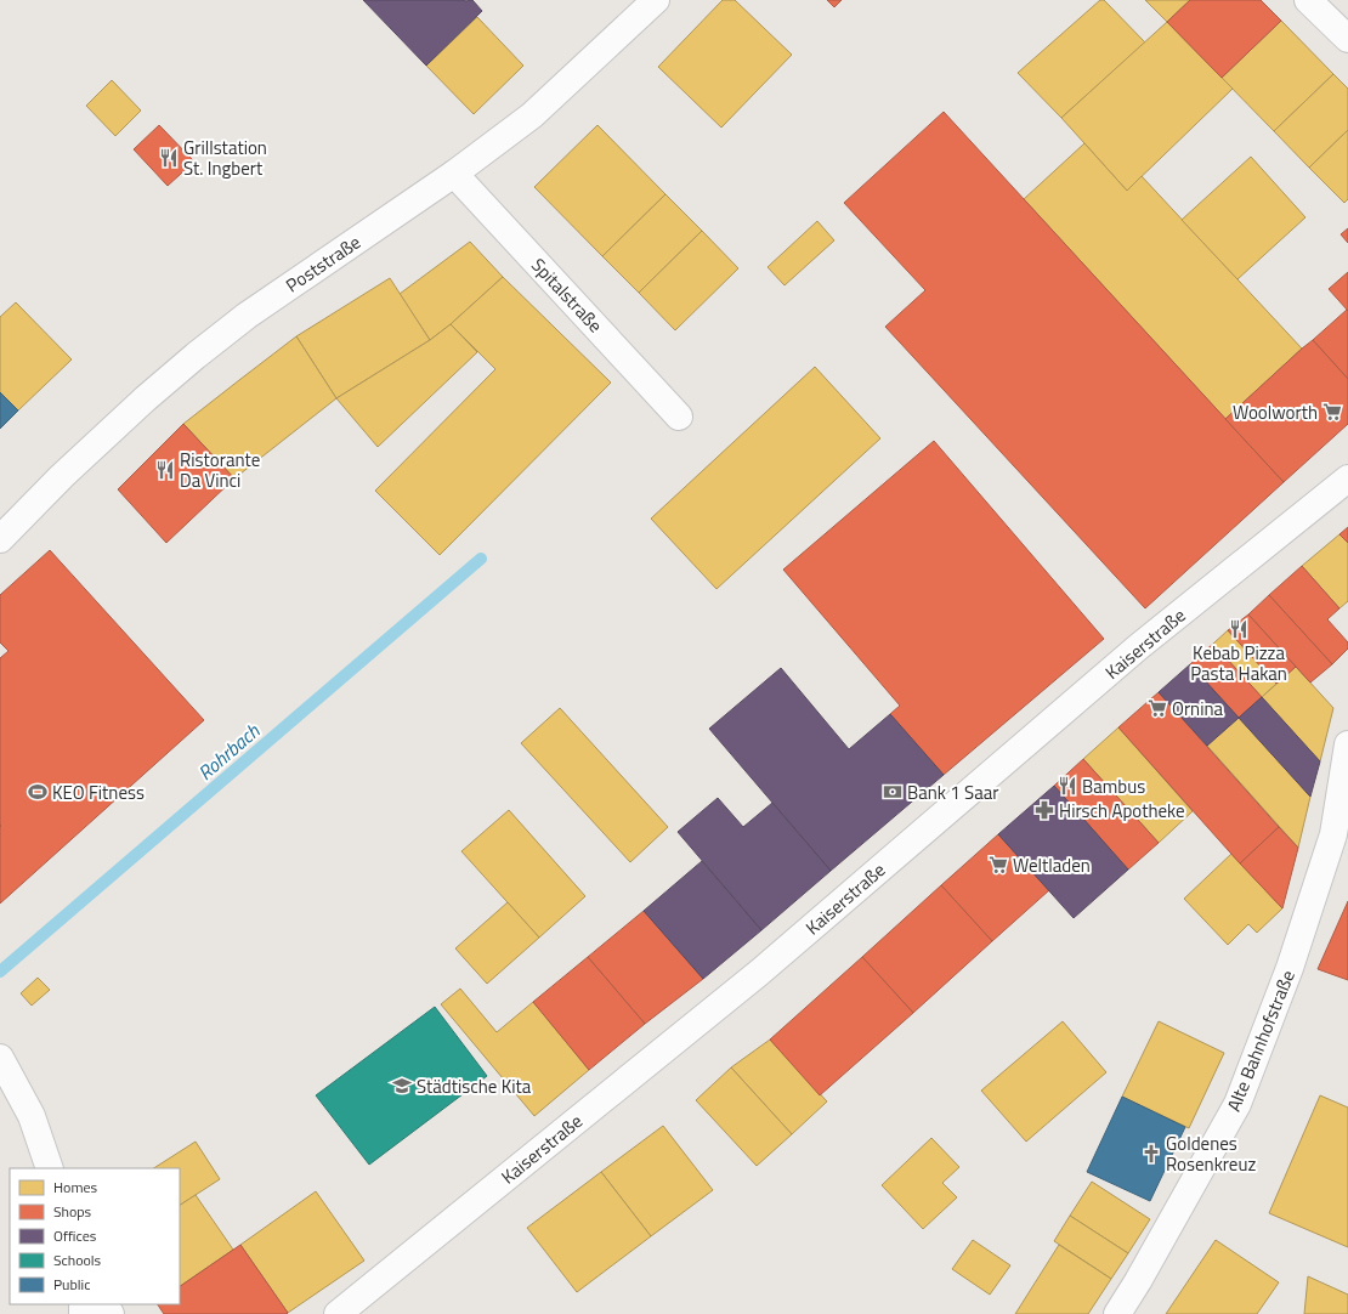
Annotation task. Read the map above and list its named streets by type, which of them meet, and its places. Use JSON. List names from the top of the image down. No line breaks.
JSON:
{"streets":{"street":["Poststraße","Spitalstraße","Kaiserstraße","Alte Bahnhofstraße"]},"crossings":[["Poststraße","Spitalstraße"]],"water":["Rohrbach"],"places":{"restaurant":["Grillstation St. Ingbert","Ristorante Da Vinci","Kebab Pizza Pasta Hakan","Bambus"],"supermarket":["Woolworth","Ornina","Weltladen"],"sports":["KEO Fitness"],"bank":["Bank 1 Saar"],"pharmacy":["Hirsch Apotheke"],"school or university":["Städtische Kita"],"church":["Goldenes Rosenkreuz"]},"legend":["Homes","Shops","Offices","Schools","Public"]}
